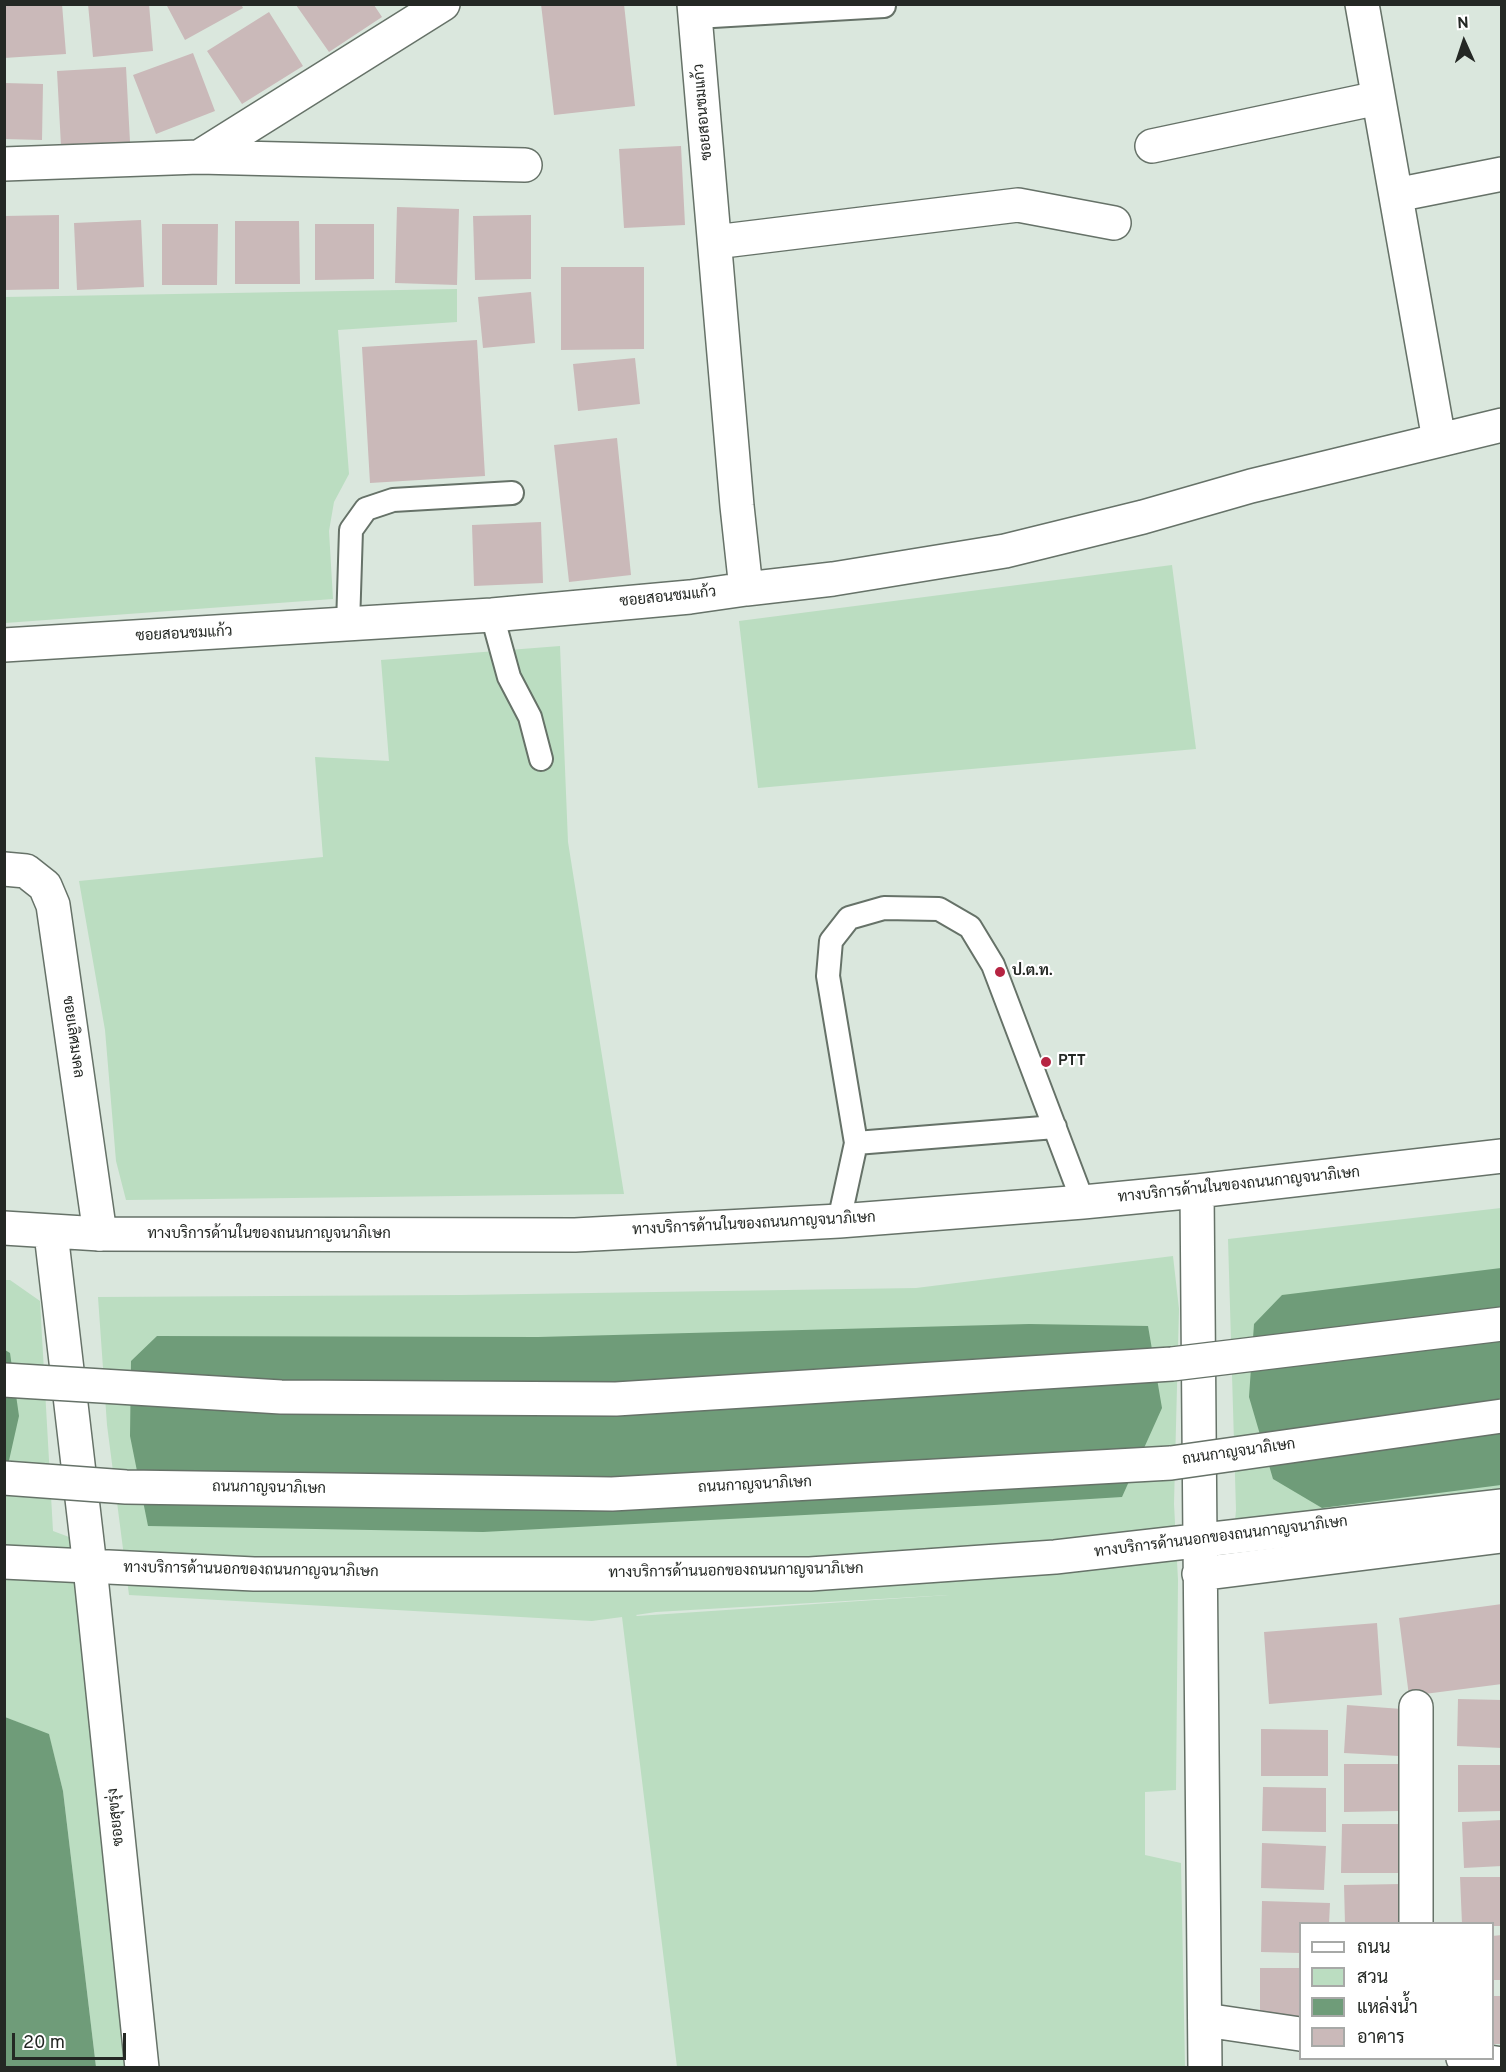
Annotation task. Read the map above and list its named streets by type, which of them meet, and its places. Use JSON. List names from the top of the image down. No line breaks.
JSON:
{"streets":{"main road":["ซอยสอนชมแก้ว","ซอยเลิศมงคล","ทางบริการด้านในของถนนกาญจนาภิเษก","ถนนกาญจนาภิเษก","ทางบริการด้านนอกของถนนกาญจนาภิเษก","ซอยสุขรุ่ง"]},"crossings":[["ซอยเลิศมงคล","ทางบริการด้านในของถนนกาญจนาภิเษก"],["ทางบริการด้านในของถนนกาญจนาภิเษก","ซอยสุขรุ่ง"],["ทางบริการด้านนอกของถนนกาญจนาภิเษก","ซอยสุขรุ่ง"]],"places":["ป.ต.ท.","PTT"],"legend":["ถนน","สวน","แหล่งน้ำ","อาคาร"],"scale_bar":"20 m","north":"top"}
